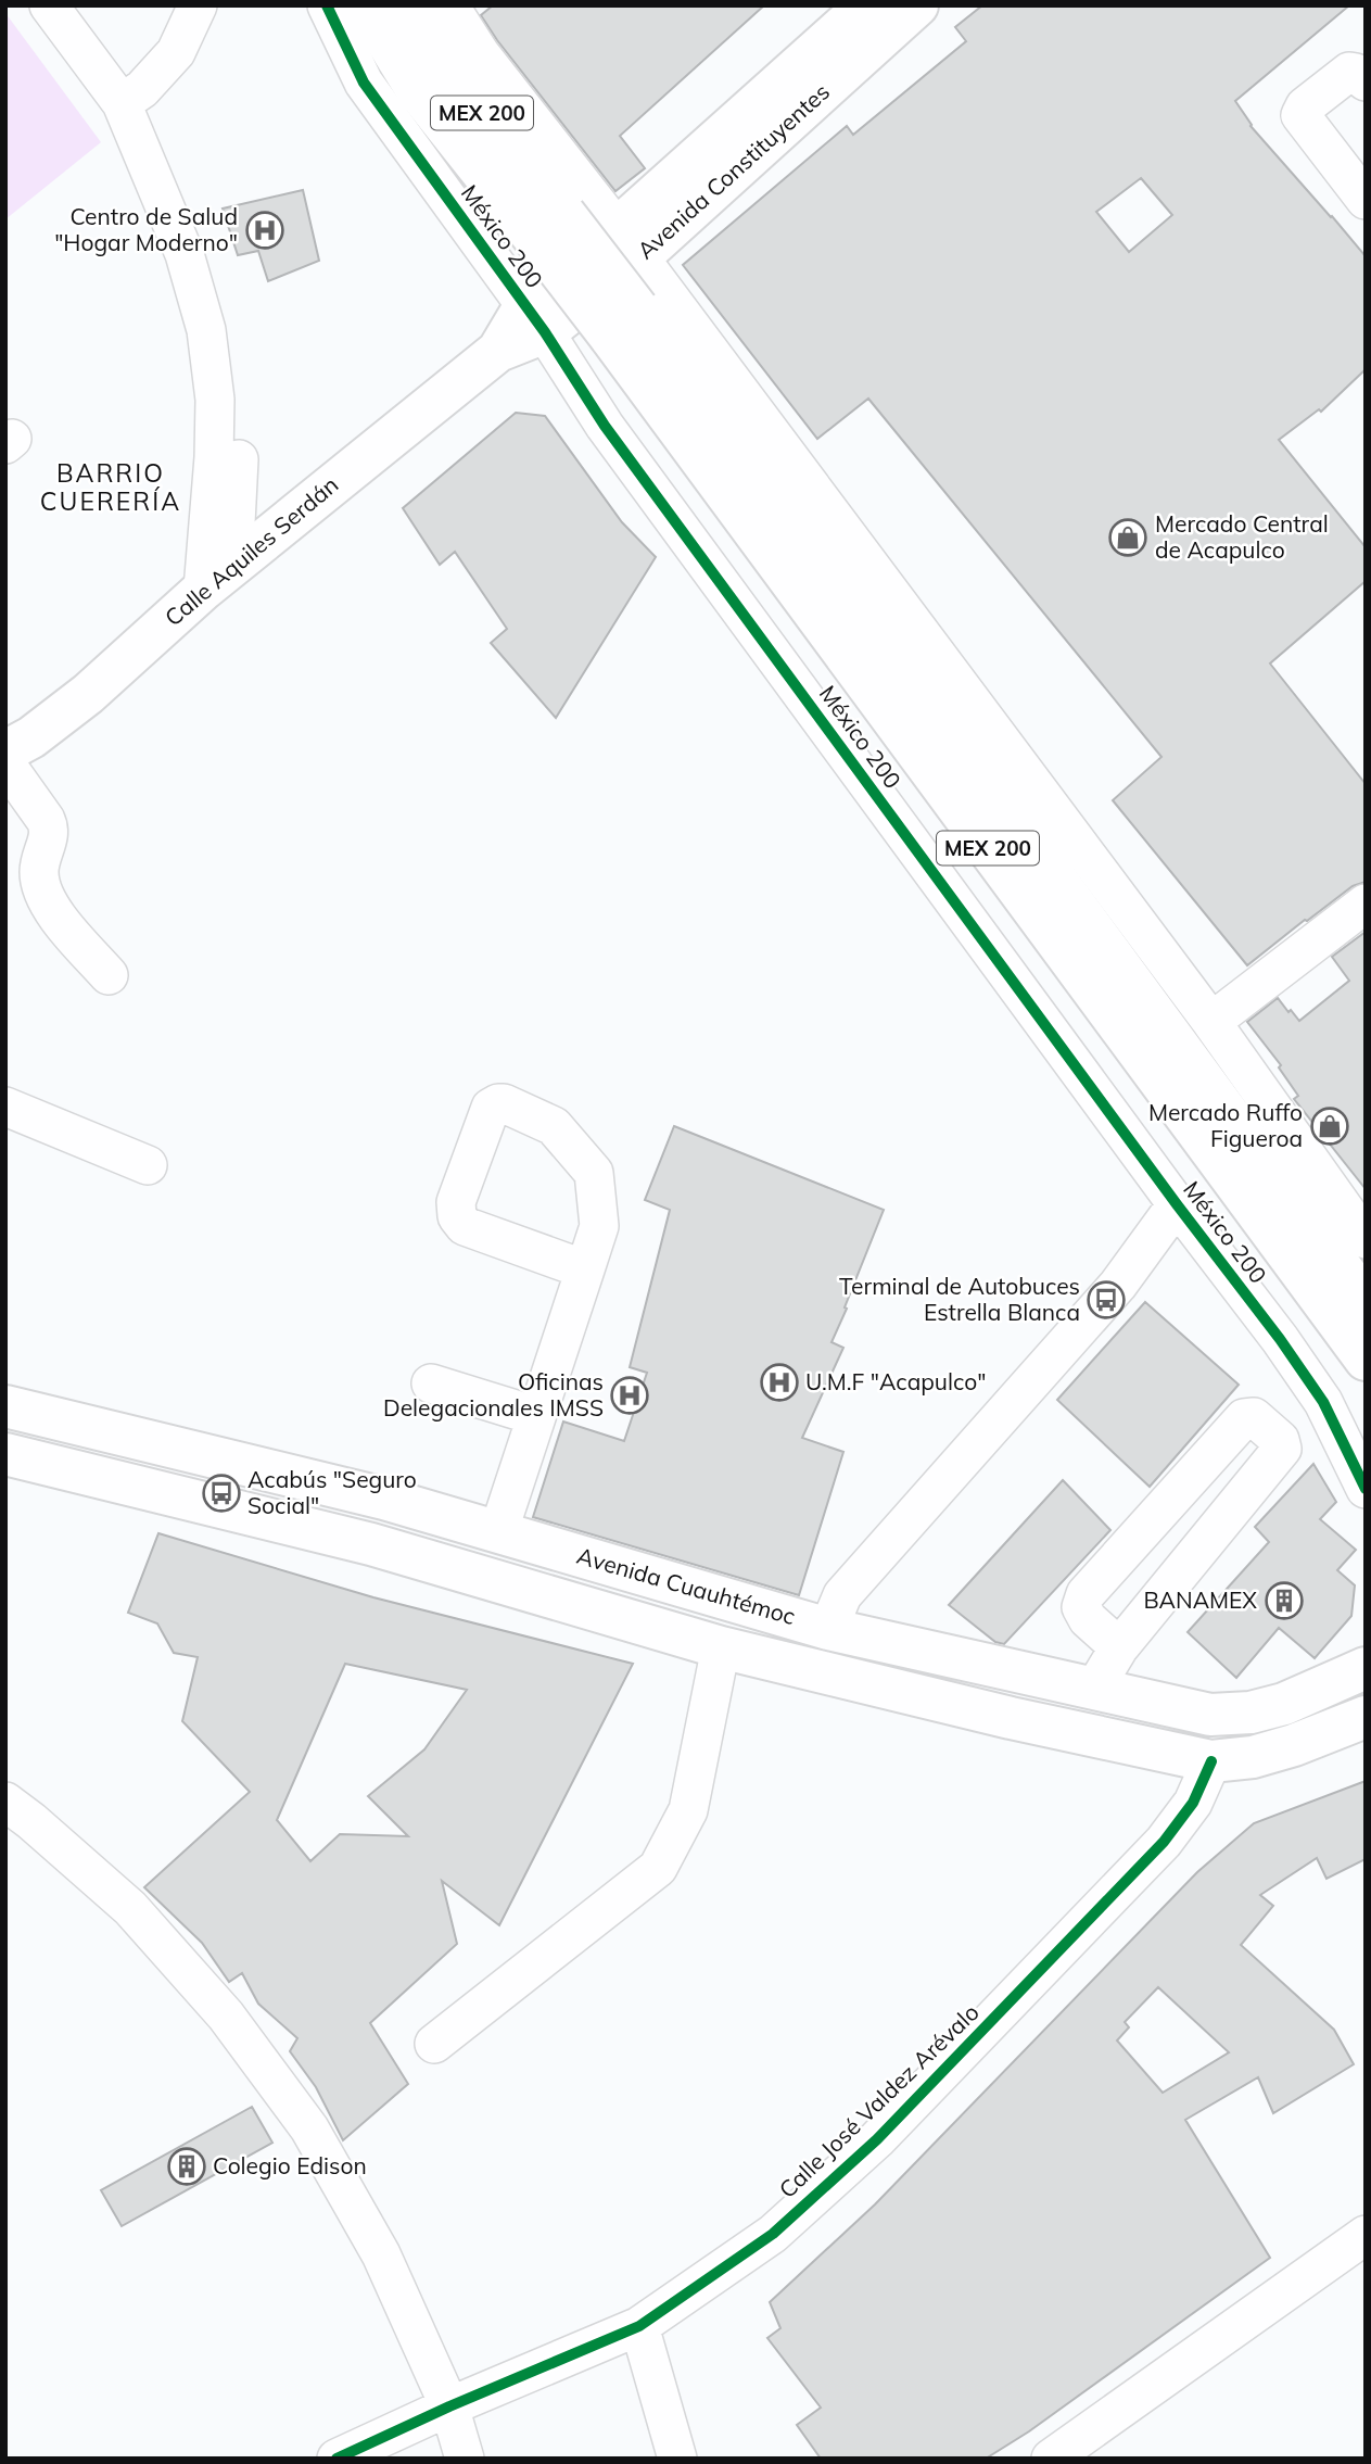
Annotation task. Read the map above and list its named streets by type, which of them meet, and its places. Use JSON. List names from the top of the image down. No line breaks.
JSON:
{"streets":{"main road":["MEX 200","Avenida Constituyentes","México 200","Calle Aquiles Serdán","Avenida Cuauhtémoc"],"street":["Calle José Valdez Arévalo"]},"crossings":[["MEX 200","México 200"],["Avenida Constituyentes","México 200"],["Avenida Constituyentes","Calle Aquiles Serdán"],["México 200","Calle Aquiles Serdán"],["Avenida Cuauhtémoc","Calle José Valdez Arévalo"]],"districts":["BARRIO CUERERÍA"],"places":{"hospital":["Centro de Salud \"Hogar Moderno\"","U.M.F \"Acapulco\"","Oficinas Delegacionales IMSS"],"shop":["Mercado Central de Acapulco","Mercado Ruffo Figueroa"],"bus stop":["Terminal de Autobuces Estrella Blanca","Acabús \"Seguro Social\""],"building":["BANAMEX","Colegio Edison"]}}
